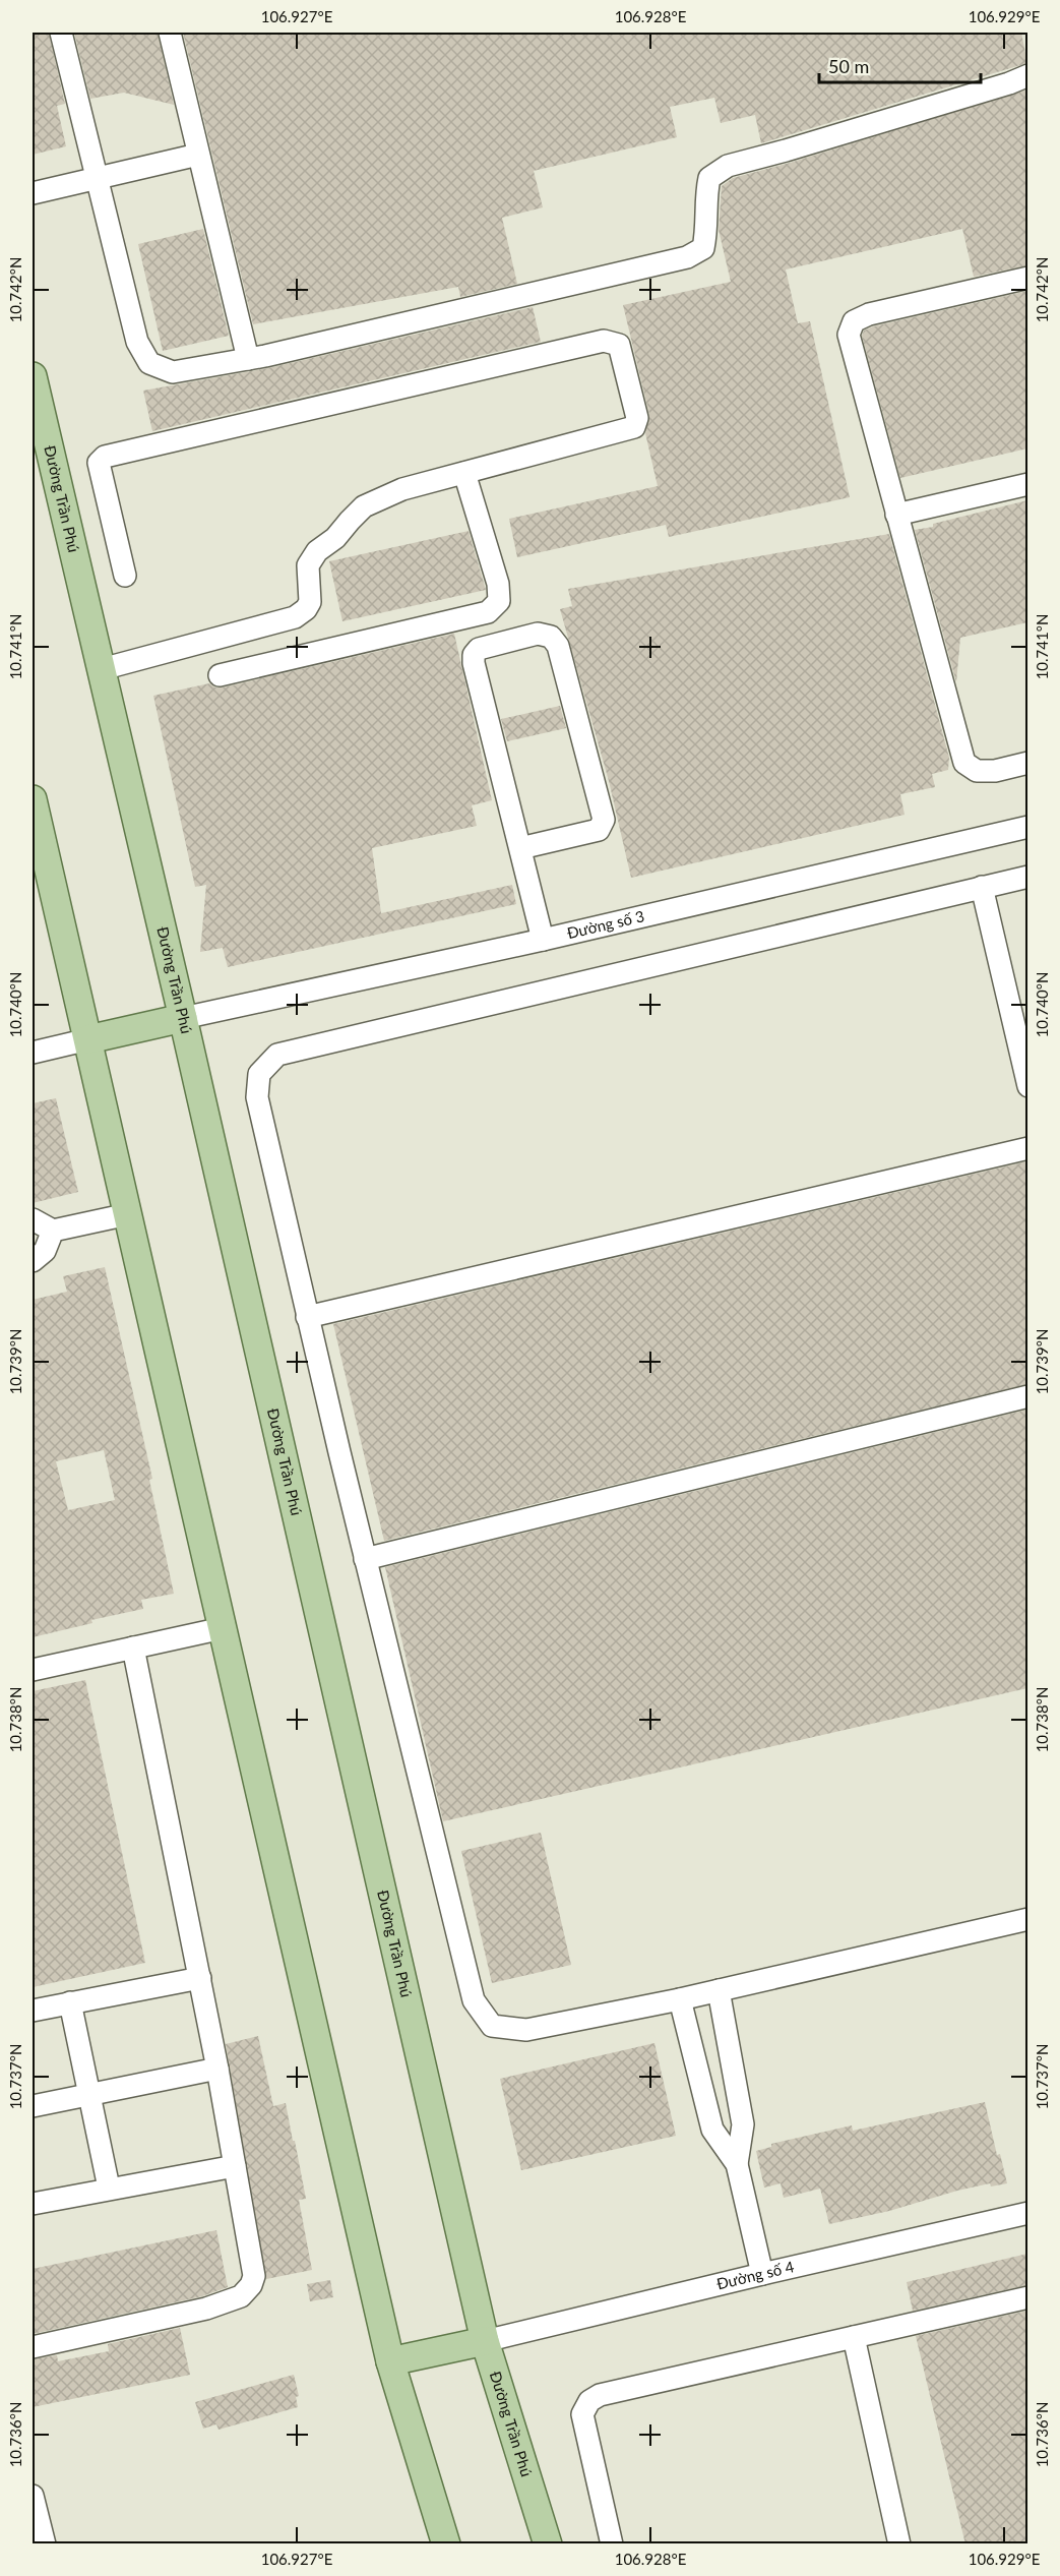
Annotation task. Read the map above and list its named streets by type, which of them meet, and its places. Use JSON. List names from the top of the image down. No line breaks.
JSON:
{"streets":{"main road":["Đường Trần Phú"],"street":["Đường số 3","Đường số 4"]},"crossings":[["Đường Trần Phú","Đường số 3"],["Đường Trần Phú","Đường số 4"]],"scale_bar":"50 m","coordinates":["106.927°E","106.928°E","106.929°E","10.742°N","10.741°N","10.740°N","10.739°N","10.738°N","10.737°N","10.736°N"]}
